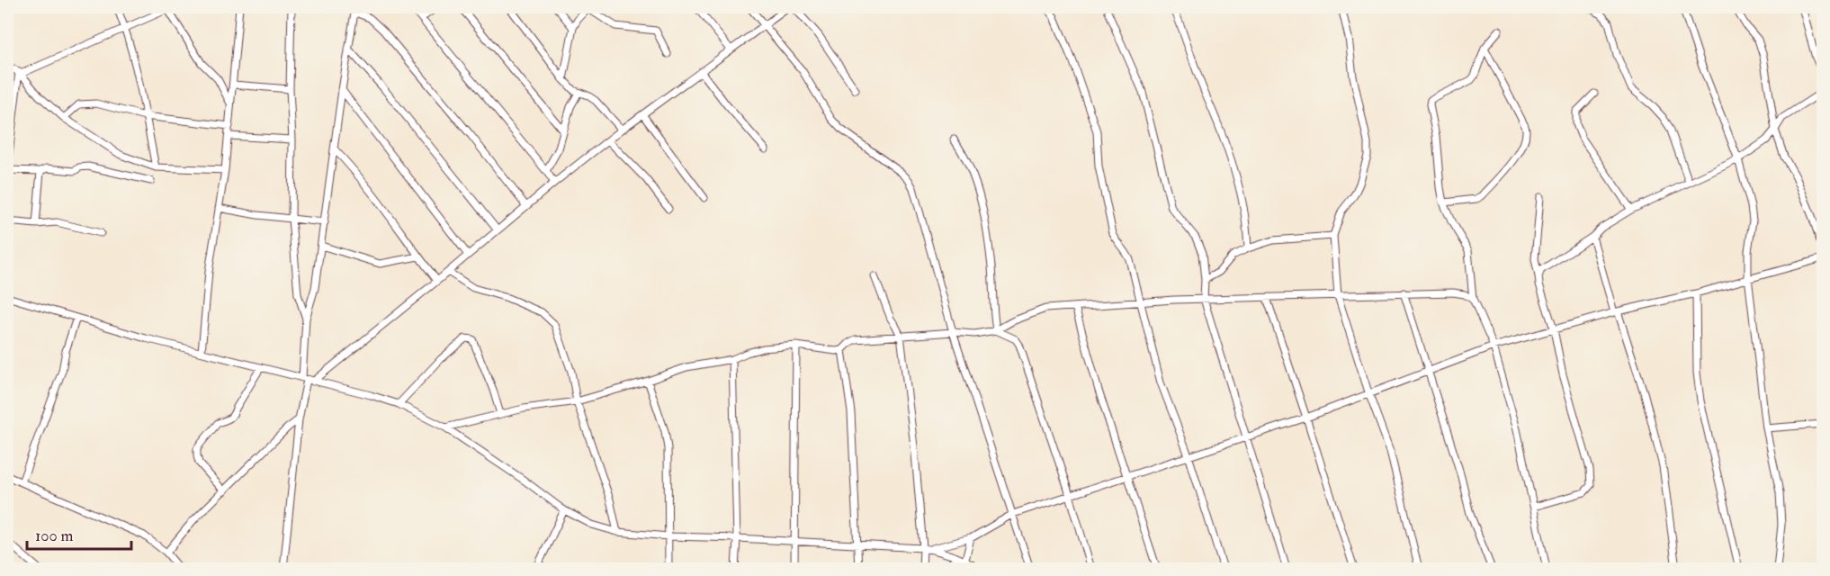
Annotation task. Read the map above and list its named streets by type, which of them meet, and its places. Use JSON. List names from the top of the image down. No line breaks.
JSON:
{"scale_bar":"100 m"}
